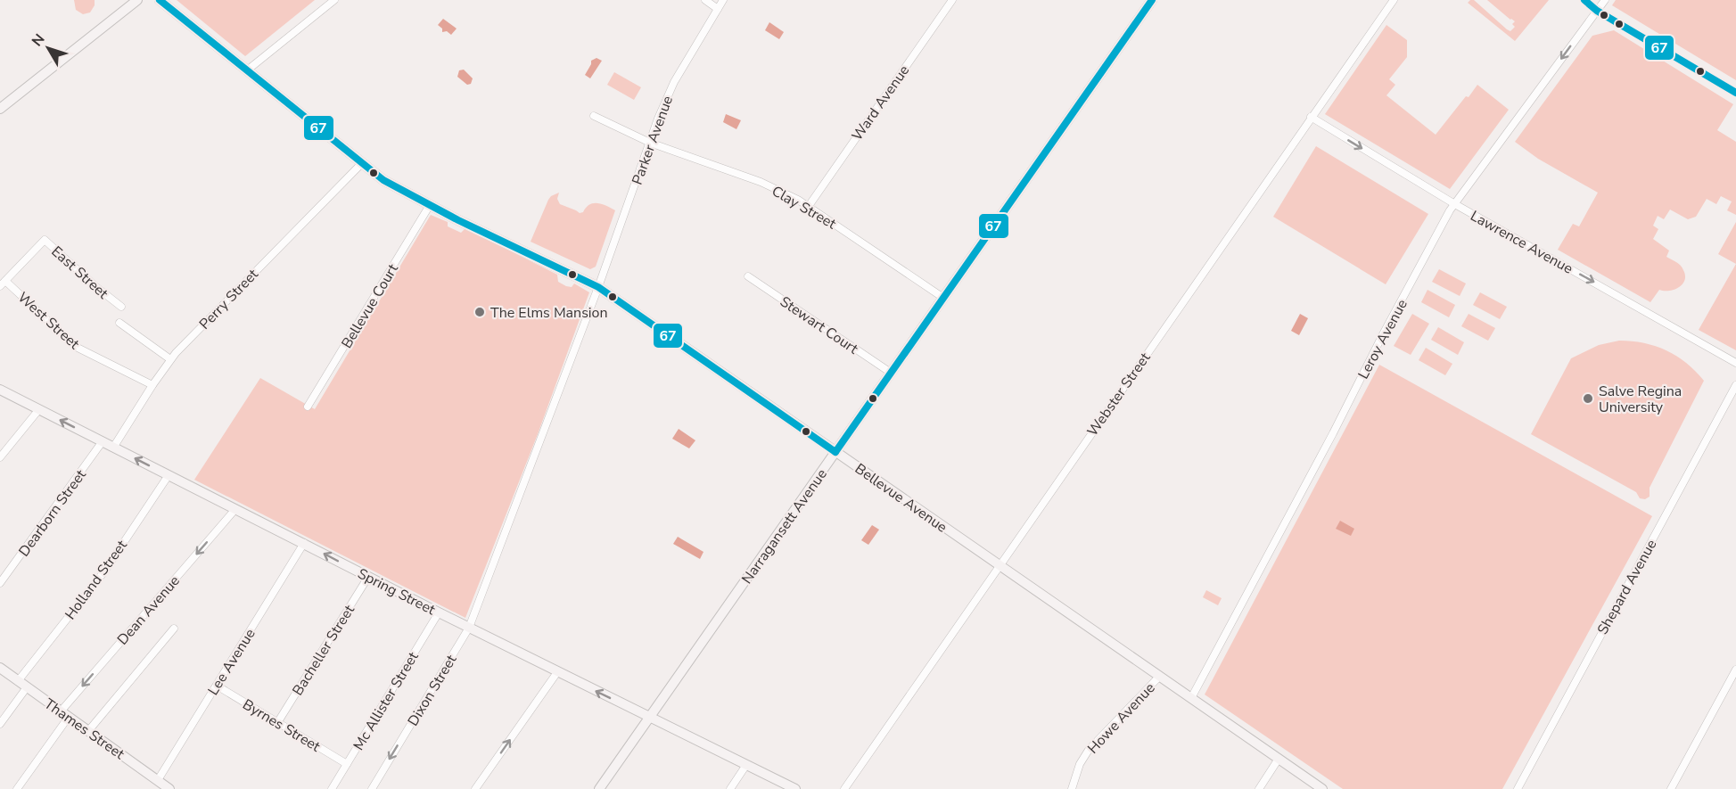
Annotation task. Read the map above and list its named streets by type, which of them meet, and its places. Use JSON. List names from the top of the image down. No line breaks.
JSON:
{"streets":{"main road":["Bellevue Avenue","Narragansett Avenue","Spring Street","Thames Street"],"street":["Ward Avenue","Parker Avenue","Clay Street","Lawrence Avenue","East Street","Perry Street","Bellevue Court","West Street","Stewart Court","Leroy Avenue","Webster Street","Dearborn Street","Holland Street","Shepard Avenue","Dean Avenue","Bacheller Street","Lee Avenue","Dixon Street","Mc Allister Street","Howe Avenue","Byrnes Street"]},"crossings":[["Ward Avenue","Clay Street"],["Parker Avenue","Clay Street"],["Parker Avenue","Bellevue Avenue"],["Parker Avenue","Dixon Street"],["Clay Street","Narragansett Avenue"],["Lawrence Avenue","Leroy Avenue"],["Lawrence Avenue","Webster Street"],["East Street","West Street"],["Perry Street","West Street"],["Perry Street","Bellevue Avenue"],["Perry Street","Spring Street"],["Bellevue Court","Bellevue Avenue"],["Stewart Court","Narragansett Avenue"],["Leroy Avenue","Bellevue Avenue"],["Webster Street","Bellevue Avenue"],["Bellevue Avenue","Narragansett Avenue"],["Bellevue Avenue","Dixon Street"],["Bellevue Avenue","Howe Avenue"],["Dearborn Street","Spring Street"],["Narragansett Avenue","Spring Street"],["Holland Street","Spring Street"],["Holland Street","Thames Street"],["Spring Street","Dean Avenue"],["Spring Street","Bacheller Street"],["Spring Street","Lee Avenue"],["Spring Street","Dixon Street"],["Spring Street","Mc Allister Street"],["Dean Avenue","Thames Street"],["Bacheller Street","Byrnes Street"],["Lee Avenue","Byrnes Street"],["Lee Avenue","Thames Street"],["Mc Allister Street","Byrnes Street"]],"one_way":["Lawrence Avenue"],"places":["The Elms Mansion","Salve Regina University"],"lines":["transit line 67"],"north":"top left"}
